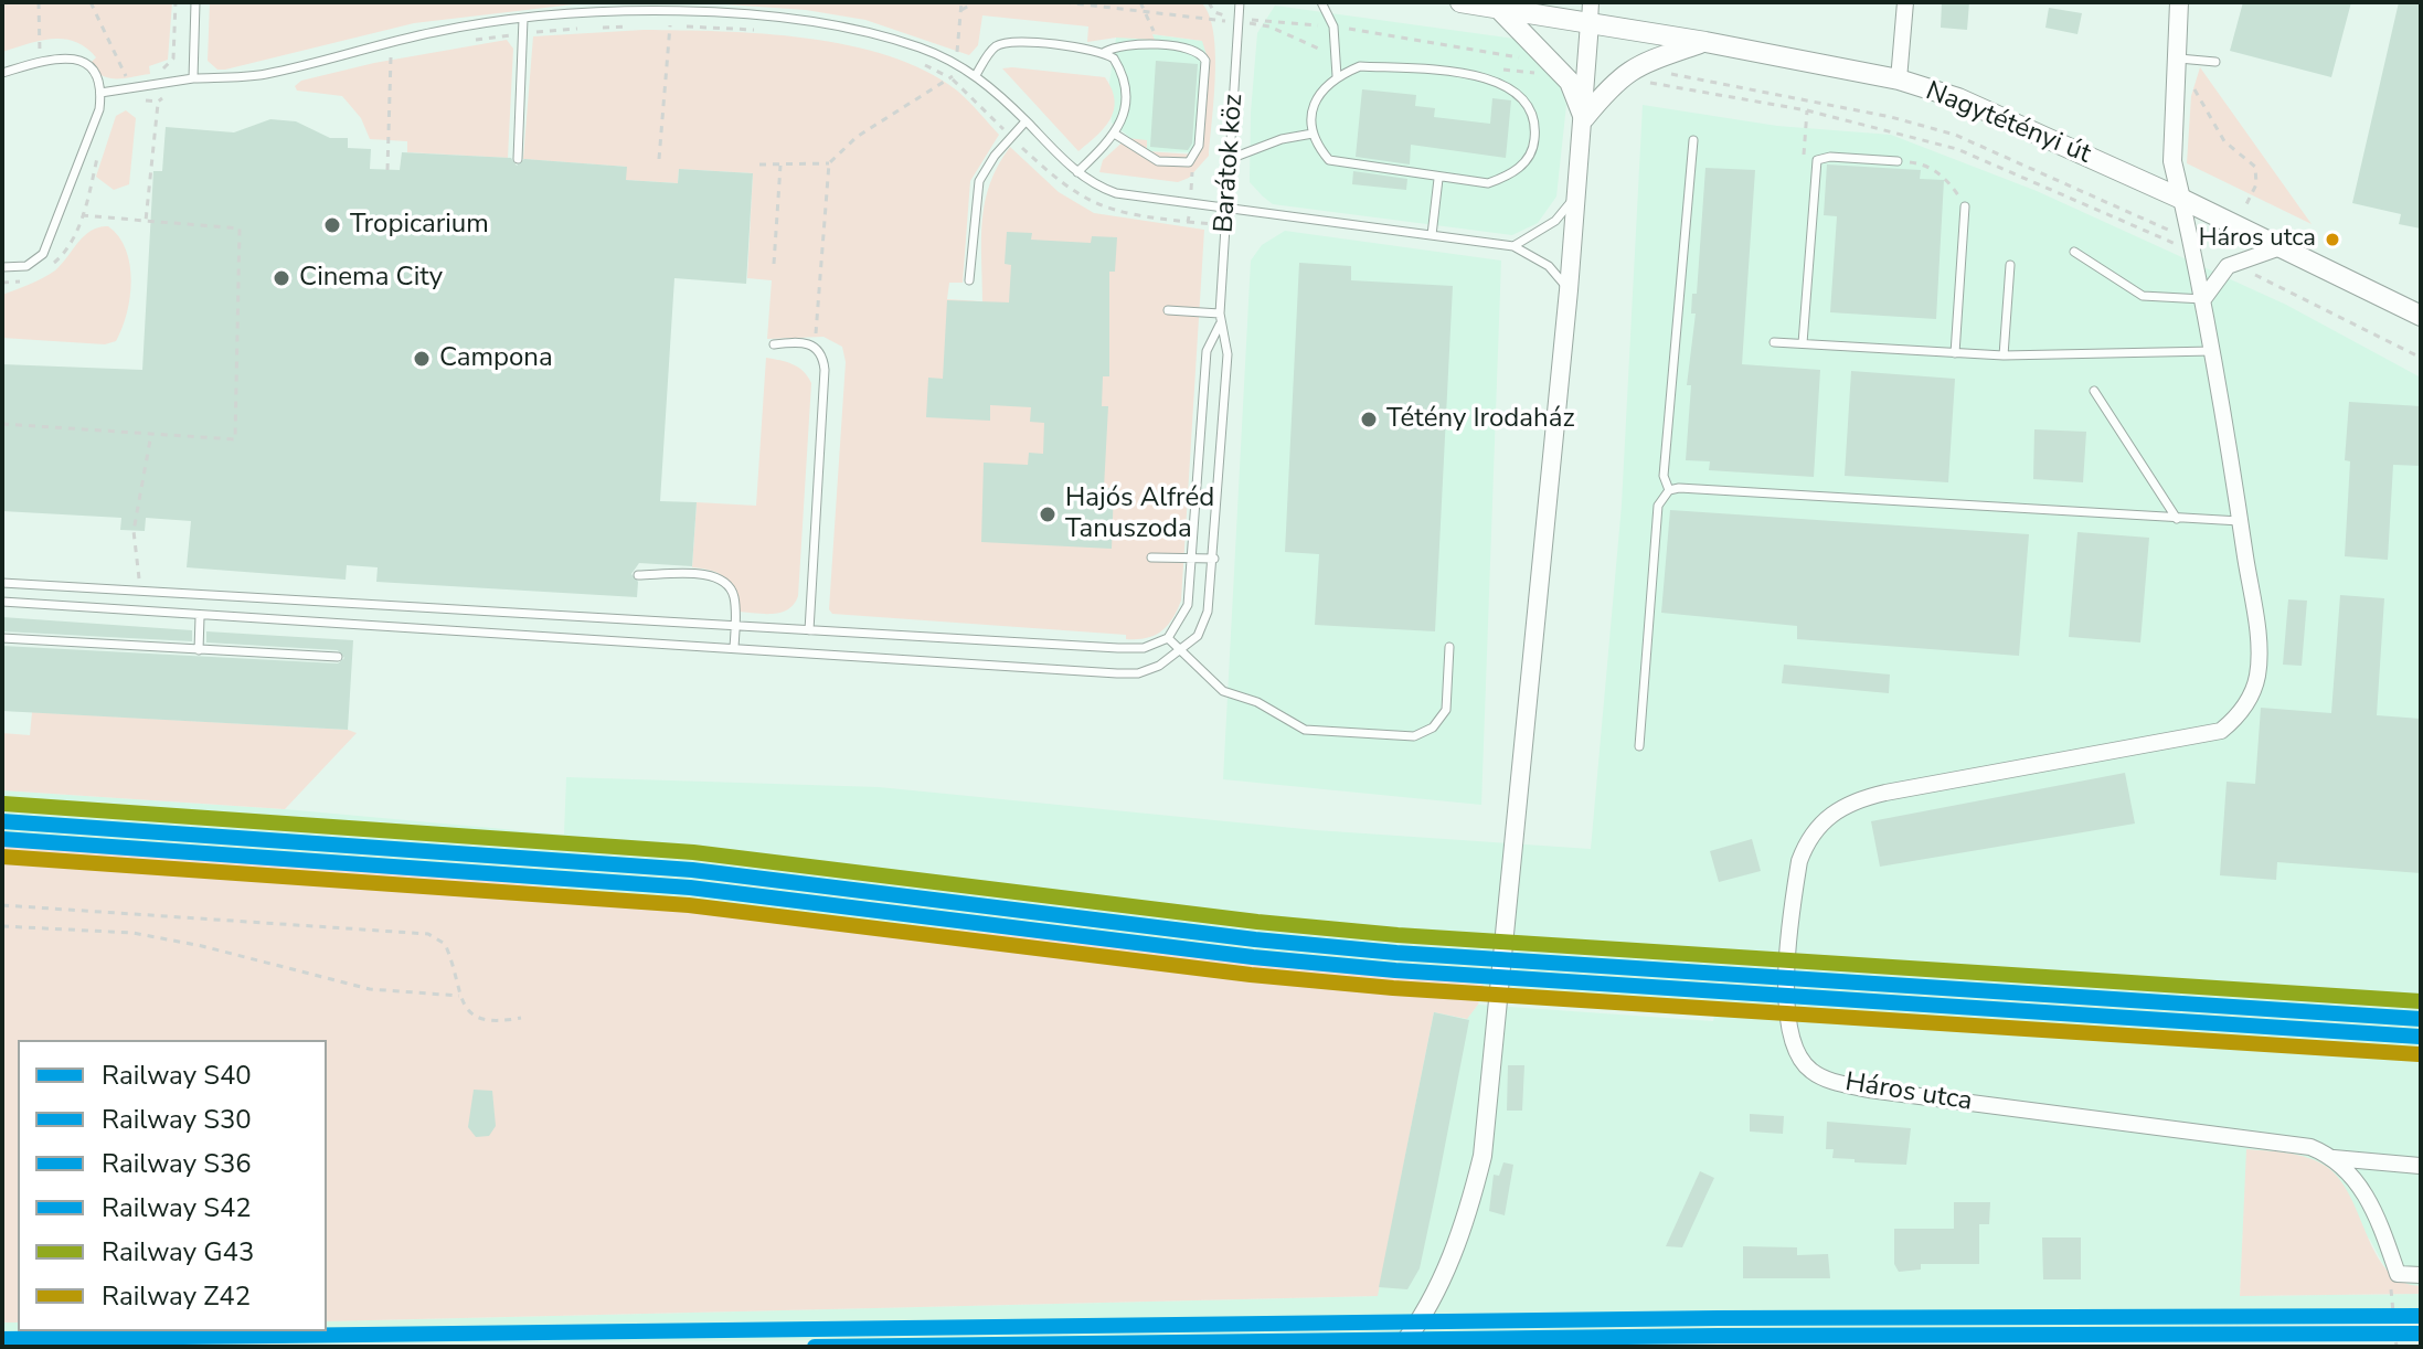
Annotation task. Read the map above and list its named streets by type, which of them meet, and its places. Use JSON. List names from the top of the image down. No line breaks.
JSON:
{"streets":{"main road":["Nagytétényi út"],"street":["Háros utca"],"lane":["Barátok köz"]},"crossings":[["Nagytétényi út","Háros utca"]],"places":["Tropicarium","Háros utca","Cinema City","Campona","Tétény Irodaház","Hajós Alfréd Tanuszoda"],"lines":["rail line G43","rail line S40","rail line S42","rail line Z42","rail line S30","rail line S36"],"legend":["Railway S40","Railway S30","Railway S36","Railway S42","Railway G43","Railway Z42"]}
